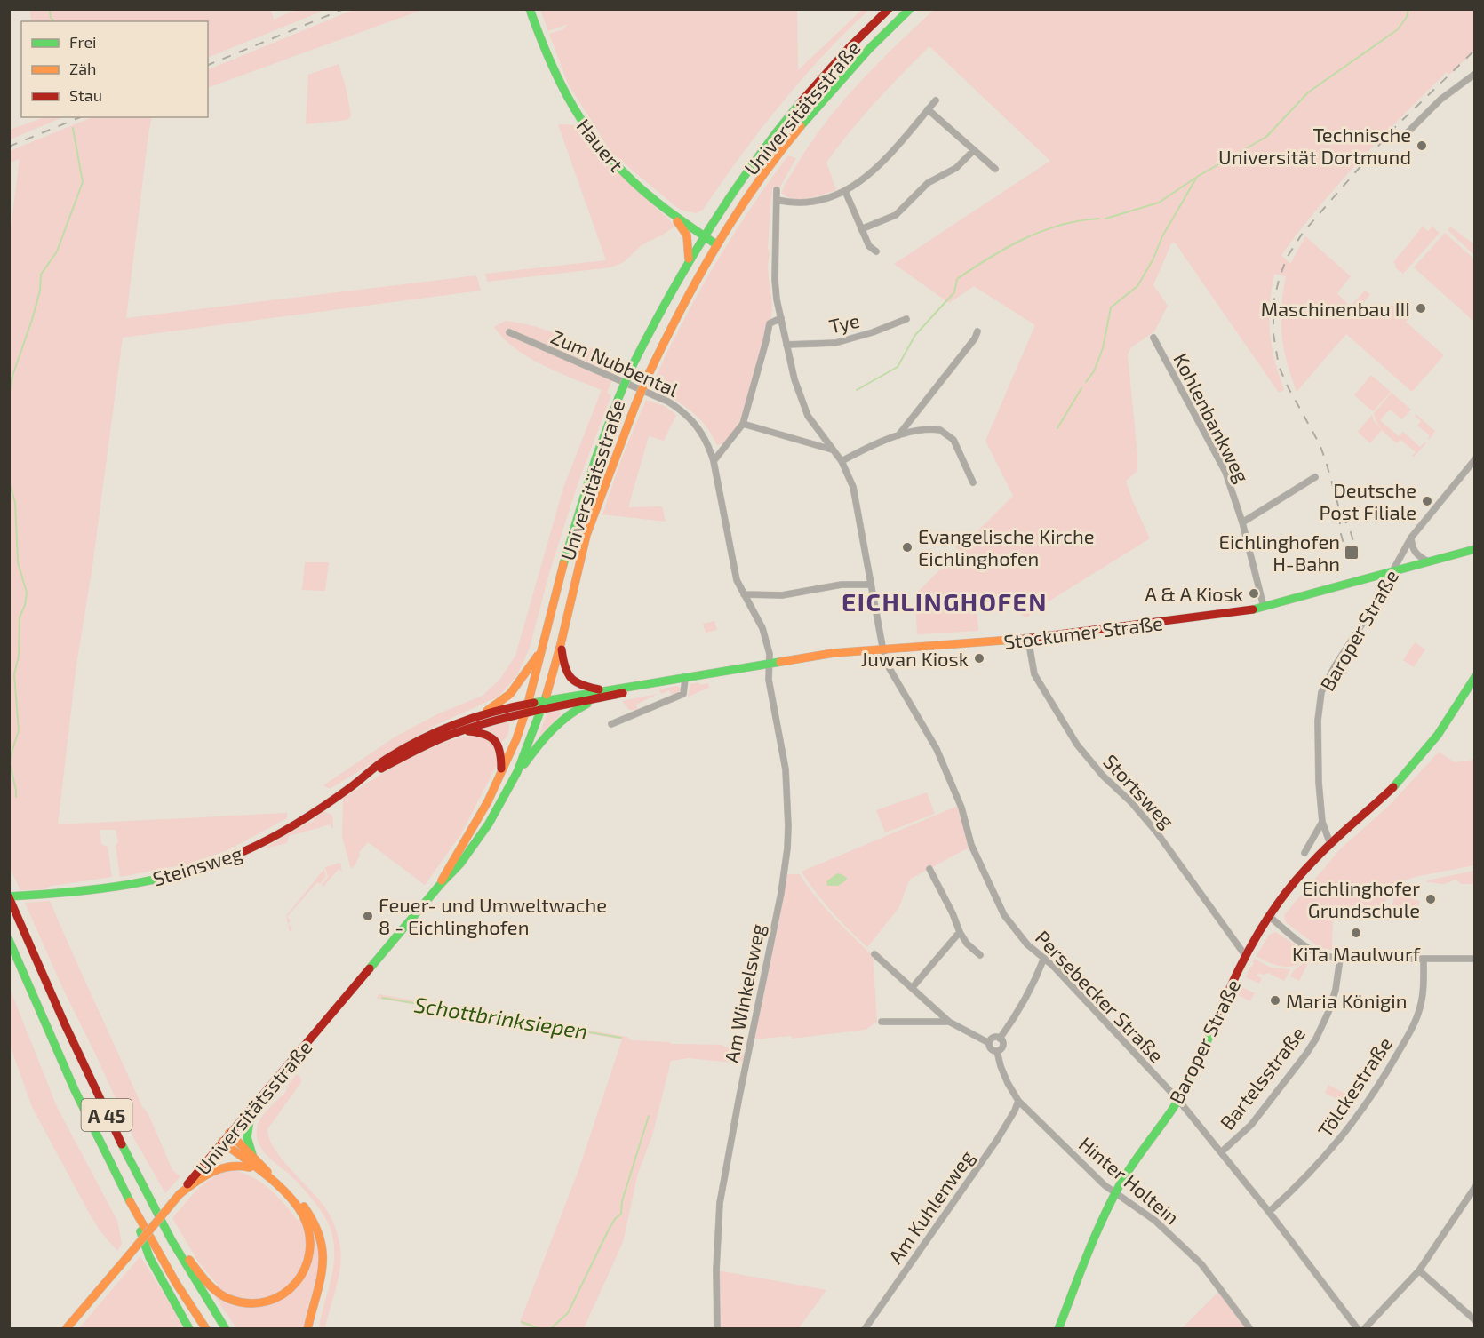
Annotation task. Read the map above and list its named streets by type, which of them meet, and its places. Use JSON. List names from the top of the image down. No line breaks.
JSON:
{"streets":{"main road":["Universitätsstraße","Hauert","Baroper Straße","Stockumer Straße","Steinsweg","A 45"],"street":["Tye","Zum Nubbental","Kohlenbankweg","Stortsweg","Am Winkelsweg","Persebecker Straße","Bartelsstraße","Tölckestraße","Hinter Holtein","Am Kuhlenweg"]},"crossings":[["Universitätsstraße","Hauert"],["Universitätsstraße","Stockumer Straße"],["Universitätsstraße","Steinsweg"],["Tye","Persebecker Straße"],["Zum Nubbental","Stockumer Straße"],["Zum Nubbental","Am Winkelsweg"],["Kohlenbankweg","Stockumer Straße"],["Baroper Straße","Stockumer Straße"],["Baroper Straße","Stortsweg"],["Baroper Straße","Persebecker Straße"],["Baroper Straße","Hinter Holtein"],["Stockumer Straße","Stortsweg"],["Stockumer Straße","Steinsweg"],["Stockumer Straße","Am Winkelsweg"],["Stockumer Straße","Persebecker Straße"],["Steinsweg","A 45"],["Persebecker Straße","Bartelsstraße"],["Persebecker Straße","Tölckestraße"],["Hinter Holtein","Am Kuhlenweg"]],"districts":["EICHLINGHOFEN"],"water":["Schottbrinksiepen"],"places":{"other":["Technische Universität Dortmund","Maschinenbau III","Deutsche Post Filiale","Evangelische Kirche Eichlinghofen","A & A Kiosk","Juwan Kiosk","Eichlinghofer Grundschule","Feuer- und Umweltwache 8 - Eichlinghofen","KiTa Maulwurf","Maria Königin"],"transit":["Eichlinghofen H-Bahn"]},"legend":["Frei","Zäh","Stau"]}
